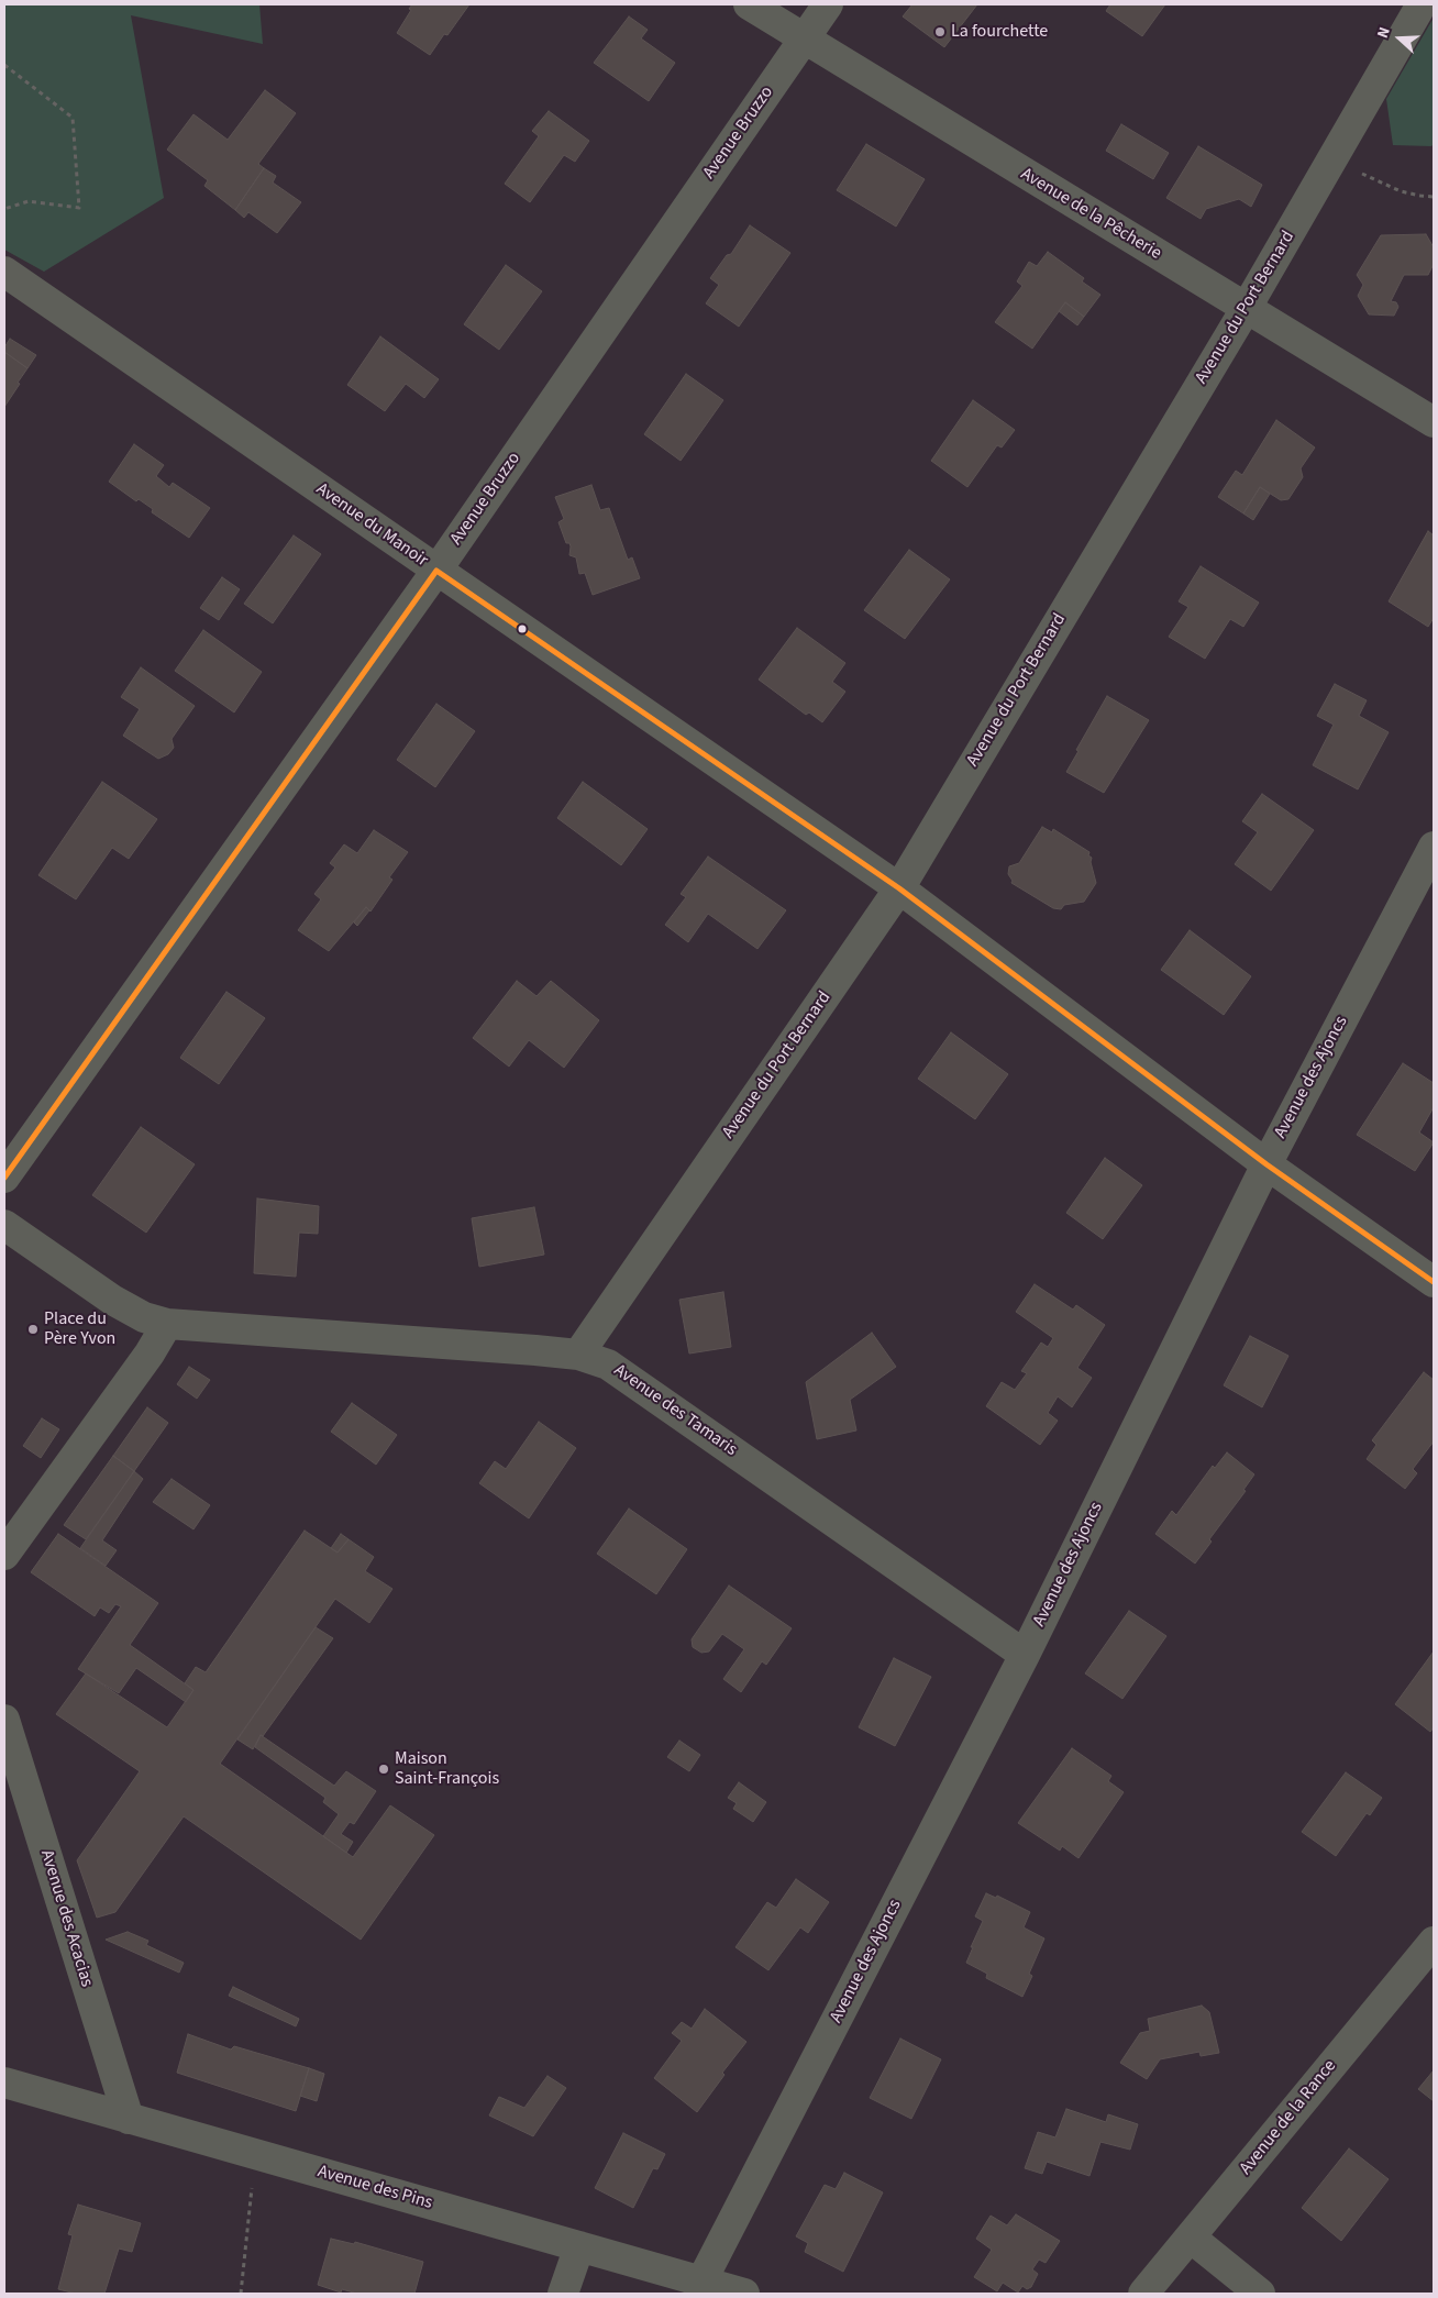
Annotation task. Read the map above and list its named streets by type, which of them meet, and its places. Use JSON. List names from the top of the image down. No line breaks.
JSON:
{"streets":{"street":["Avenue Bruzzo","Avenue de la Pêcherie","Avenue du Port Bernard","Avenue du Manoir","Avenue des Ajoncs","Avenue des Tamaris","Avenue des Acacias","Avenue de la Rance","Avenue des Pins"]},"crossings":[["Avenue Bruzzo","Avenue de la Pêcherie"],["Avenue Bruzzo","Avenue du Manoir"],["Avenue de la Pêcherie","Avenue du Port Bernard"],["Avenue du Port Bernard","Avenue du Manoir"],["Avenue du Port Bernard","Avenue des Tamaris"],["Avenue du Manoir","Avenue des Ajoncs"],["Avenue des Ajoncs","Avenue des Tamaris"],["Avenue des Ajoncs","Avenue des Pins"],["Avenue des Acacias","Avenue des Pins"]],"places":["La fourchette","Place du Père Yvon","Maison Saint-François"],"north":"left"}
